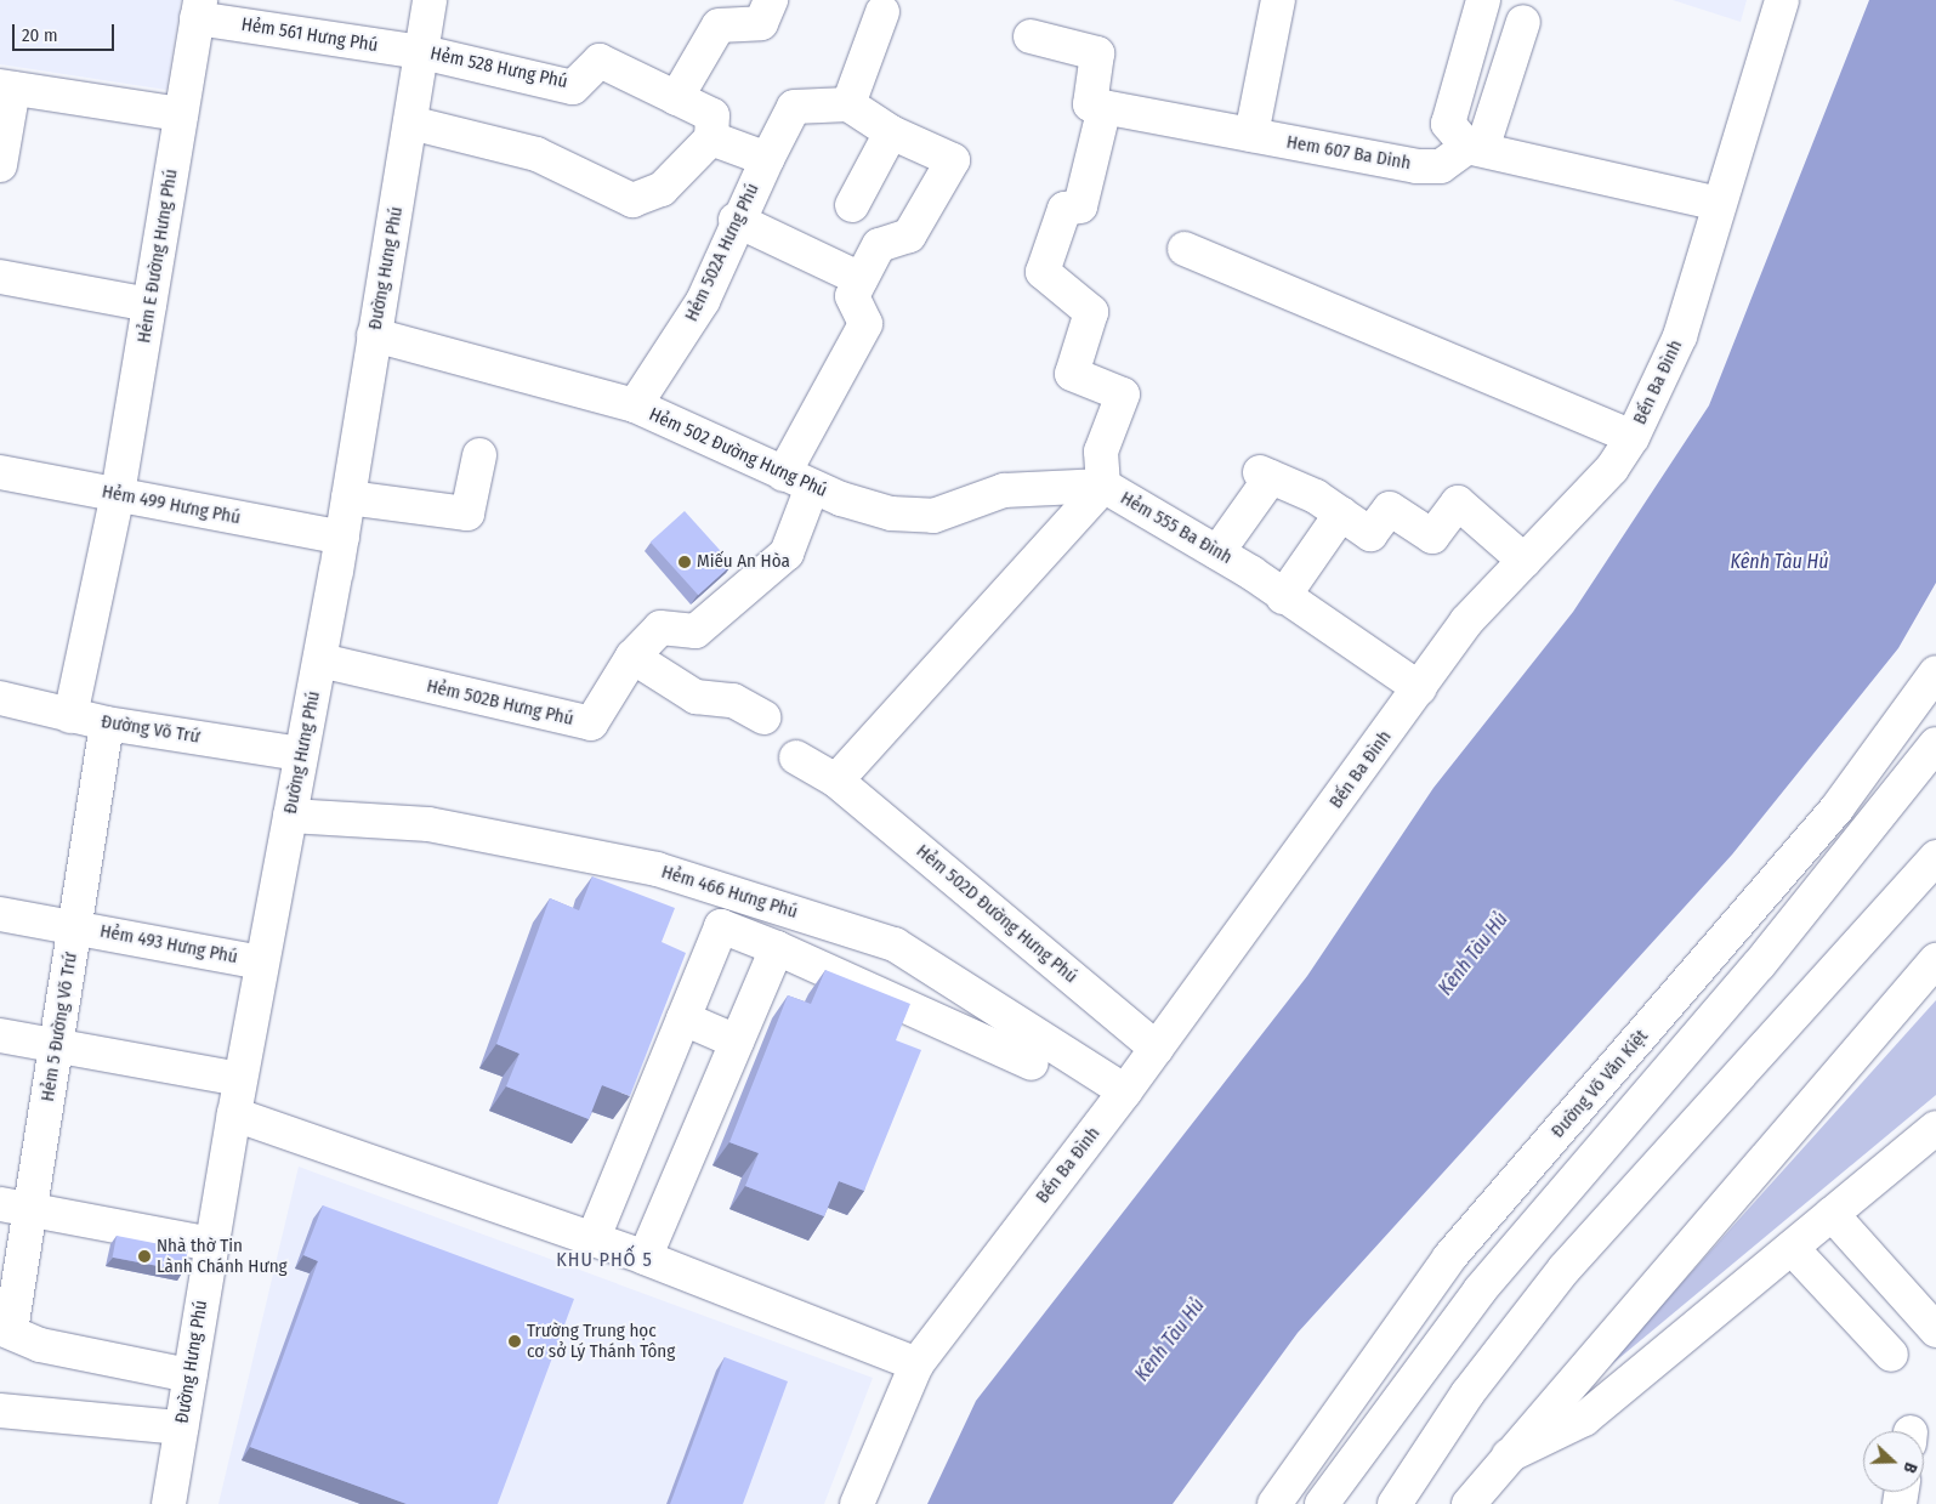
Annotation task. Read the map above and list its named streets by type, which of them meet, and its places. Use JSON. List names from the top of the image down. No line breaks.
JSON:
{"streets":{"main road":["Hẻm 561 Hưng Phú","Hẻm 528 Hưng Phú","Hem 607 Ba Dinh","Hẻm 502A Hưng Phú","Hẻm E Đường Hưng Phú","Đường Hưng Phú","Bến Ba Đình","Hẻm 502 Đường Hưng Phú","Hẻm 499 Hưng Phú","Hẻm 555 Ba Đình","Hẻm 502B Hưng Phú","Đường Võ Trứ","Hẻm 466 Hưng Phú","Hẻm 502D Đường Hưng Phú","Hẻm 493 Hưng Phú","Hẻm 5 Đường Võ Trứ","Đường Võ Văn Kiệt"]},"crossings":[["Hẻm 561 Hưng Phú","Hẻm 528 Hưng Phú"],["Hẻm 561 Hưng Phú","Hẻm E Đường Hưng Phú"],["Hẻm 561 Hưng Phú","Đường Hưng Phú"],["Hẻm 528 Hưng Phú","Đường Hưng Phú"],["Hem 607 Ba Dinh","Hẻm 555 Ba Đình"],["Hẻm 502A Hưng Phú","Hẻm 502 Đường Hưng Phú"],["Hẻm E Đường Hưng Phú","Hẻm 499 Hưng Phú"],["Hẻm E Đường Hưng Phú","Đường Võ Trứ"],["Đường Hưng Phú","Hẻm 502 Đường Hưng Phú"],["Đường Hưng Phú","Hẻm 499 Hưng Phú"],["Đường Hưng Phú","Hẻm 502B Hưng Phú"],["Đường Hưng Phú","Đường Võ Trứ"],["Đường Hưng Phú","Hẻm 466 Hưng Phú"],["Đường Hưng Phú","Hẻm 493 Hưng Phú"],["Bến Ba Đình","Hẻm 555 Ba Đình"],["Bến Ba Đình","Hẻm 466 Hưng Phú"],["Bến Ba Đình","Hẻm 502D Đường Hưng Phú"],["Hẻm 502 Đường Hưng Phú","Hẻm 555 Ba Đình"],["Hẻm 502 Đường Hưng Phú","Hẻm 502B Hưng Phú"],["Đường Võ Trứ","Hẻm 5 Đường Võ Trứ"],["Hẻm 493 Hưng Phú","Hẻm 5 Đường Võ Trứ"]],"districts":["KHU PHỐ 5"],"water":["Kênh Tàu Hủ"],"places":["Miếu An Hòa","Nhà thờ Tin Lành Chánh Hưng","Trường Trung học cơ sở Lý Thánh Tông"],"scale_bar":"20 m","north":"right"}
